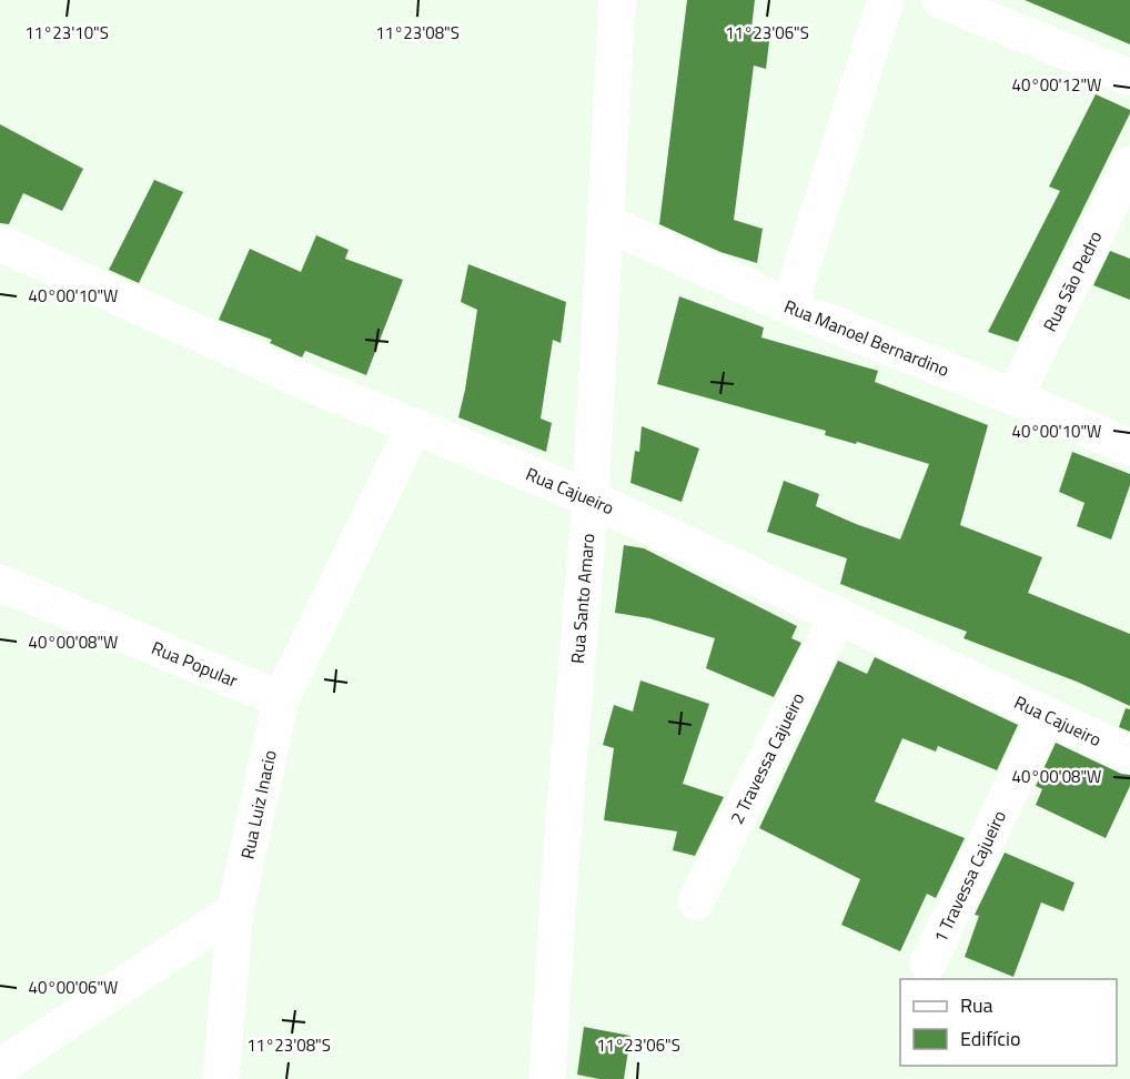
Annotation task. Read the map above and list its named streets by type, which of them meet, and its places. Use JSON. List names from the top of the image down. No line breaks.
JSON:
{"streets":{"street":["Rua São Pedro","Rua Manoel Bernardino","Rua Cajueiro","Rua Santo Amaro","Rua Popular","2 Travessa Cajueiro","Rua Luiz Inacio","1 Travessa Cajueiro"]},"crossings":[["Rua São Pedro","Rua Manoel Bernardino"],["Rua Manoel Bernardino","Rua Santo Amaro"],["Rua Cajueiro","Rua Santo Amaro"],["Rua Cajueiro","2 Travessa Cajueiro"],["Rua Cajueiro","Rua Luiz Inacio"],["Rua Cajueiro","1 Travessa Cajueiro"],["Rua Popular","Rua Luiz Inacio"]],"legend":["Rua","Edifício"],"coordinates":["11°23'10\"S","11°23'08\"S","11°23'06\"S","40°00'12\"W","40°00'10\"W","40°00'08\"W","40°00'06\"W"]}
